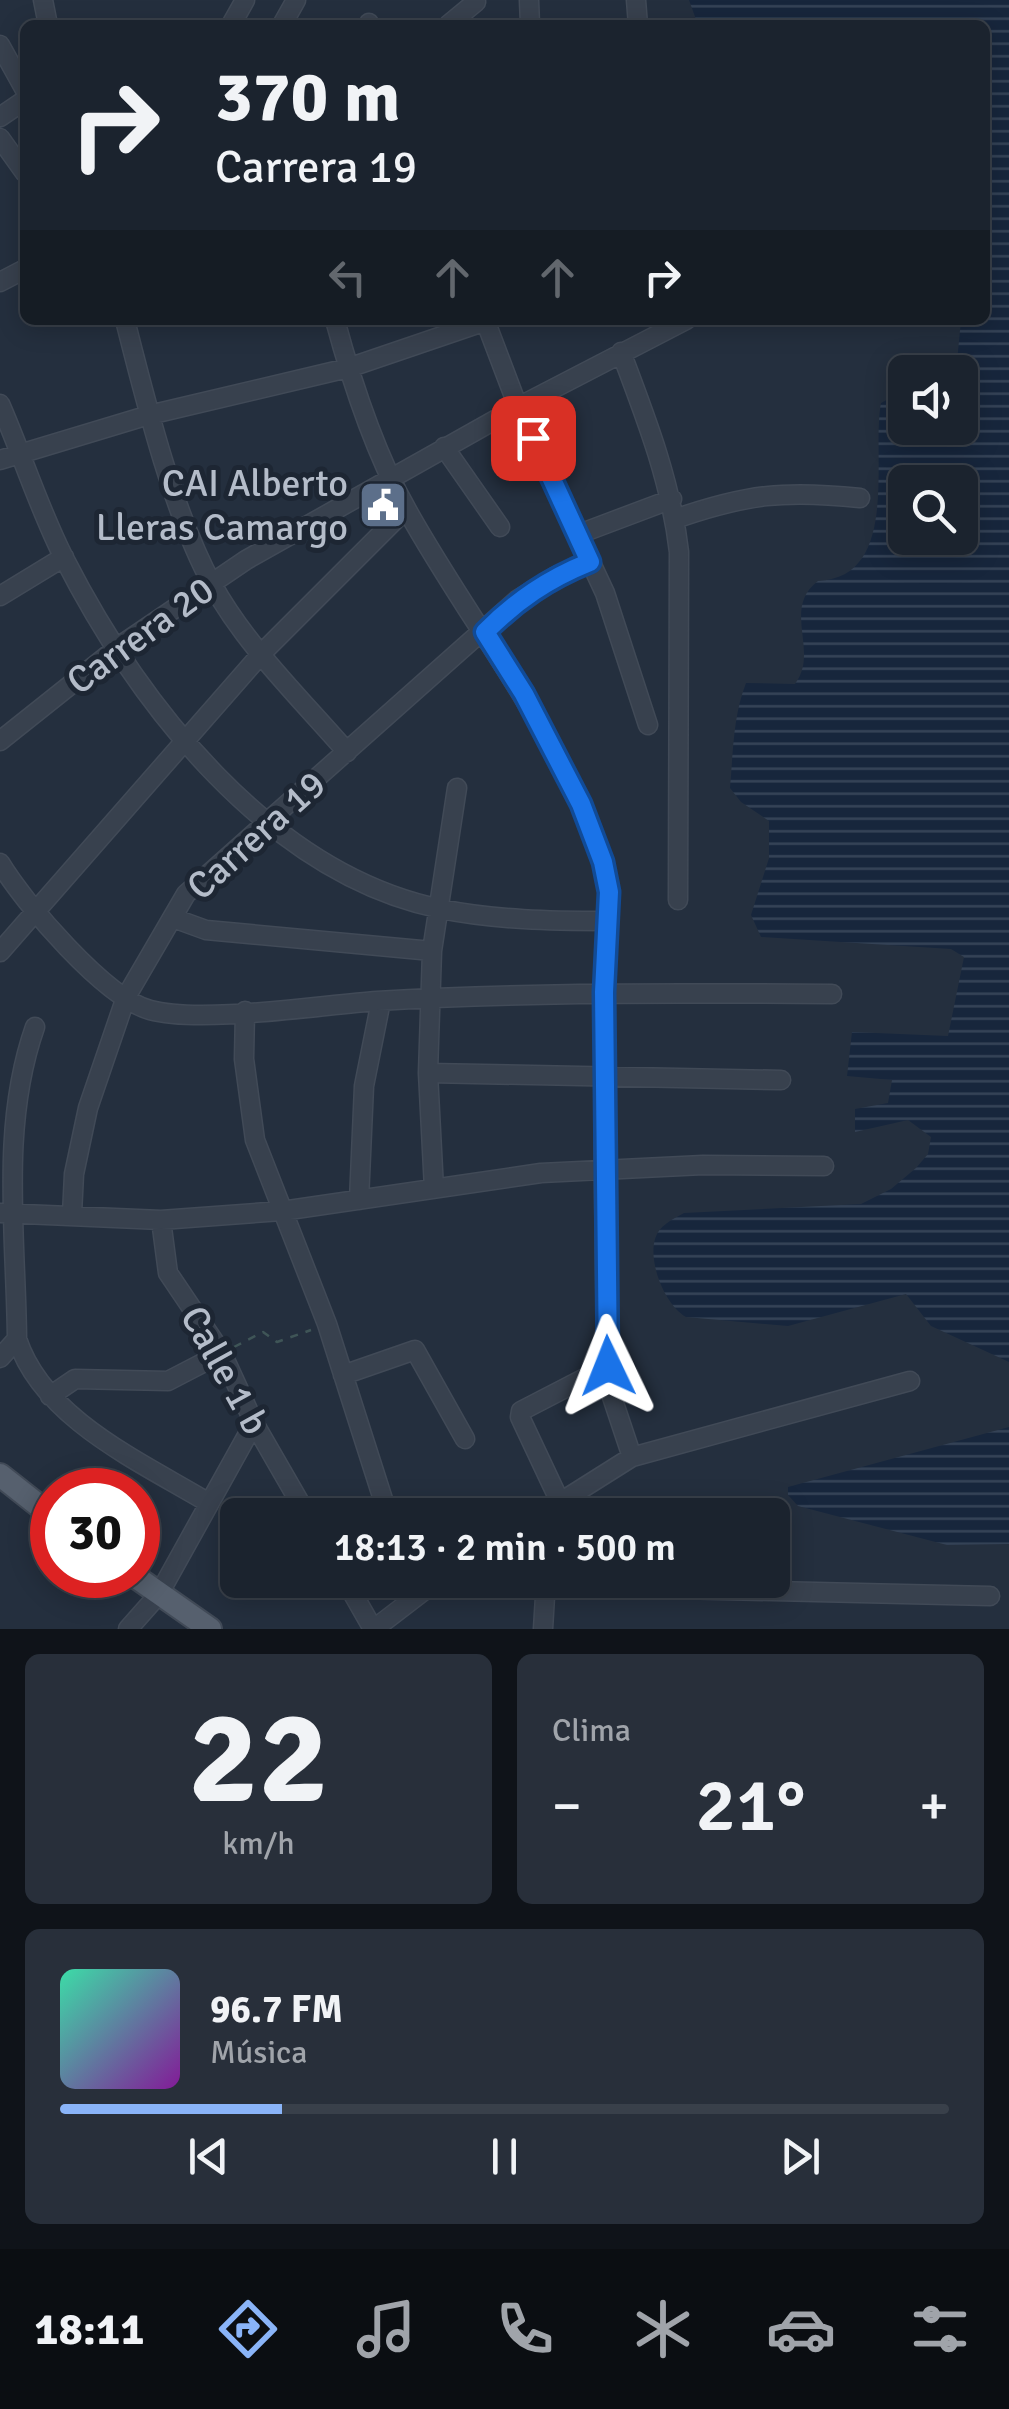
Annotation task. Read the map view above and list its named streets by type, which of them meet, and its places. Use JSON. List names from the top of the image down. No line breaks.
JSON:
{"streets":{"street":["Carrera 20","Carrera 19","Calle 1 b"]},"places":{"public building":["CAI Alberto Lleras Camargo"]},"page":{"turn":["370 m","Carrera 19"],"limit":"30","trip":"18:13 · 2 min · 500 m","tile":[["22","km/h"],"Clima"],"heat":["−","21°","+"],"song":["96.7 FM","Música"],"tabs":"18:11"}}
